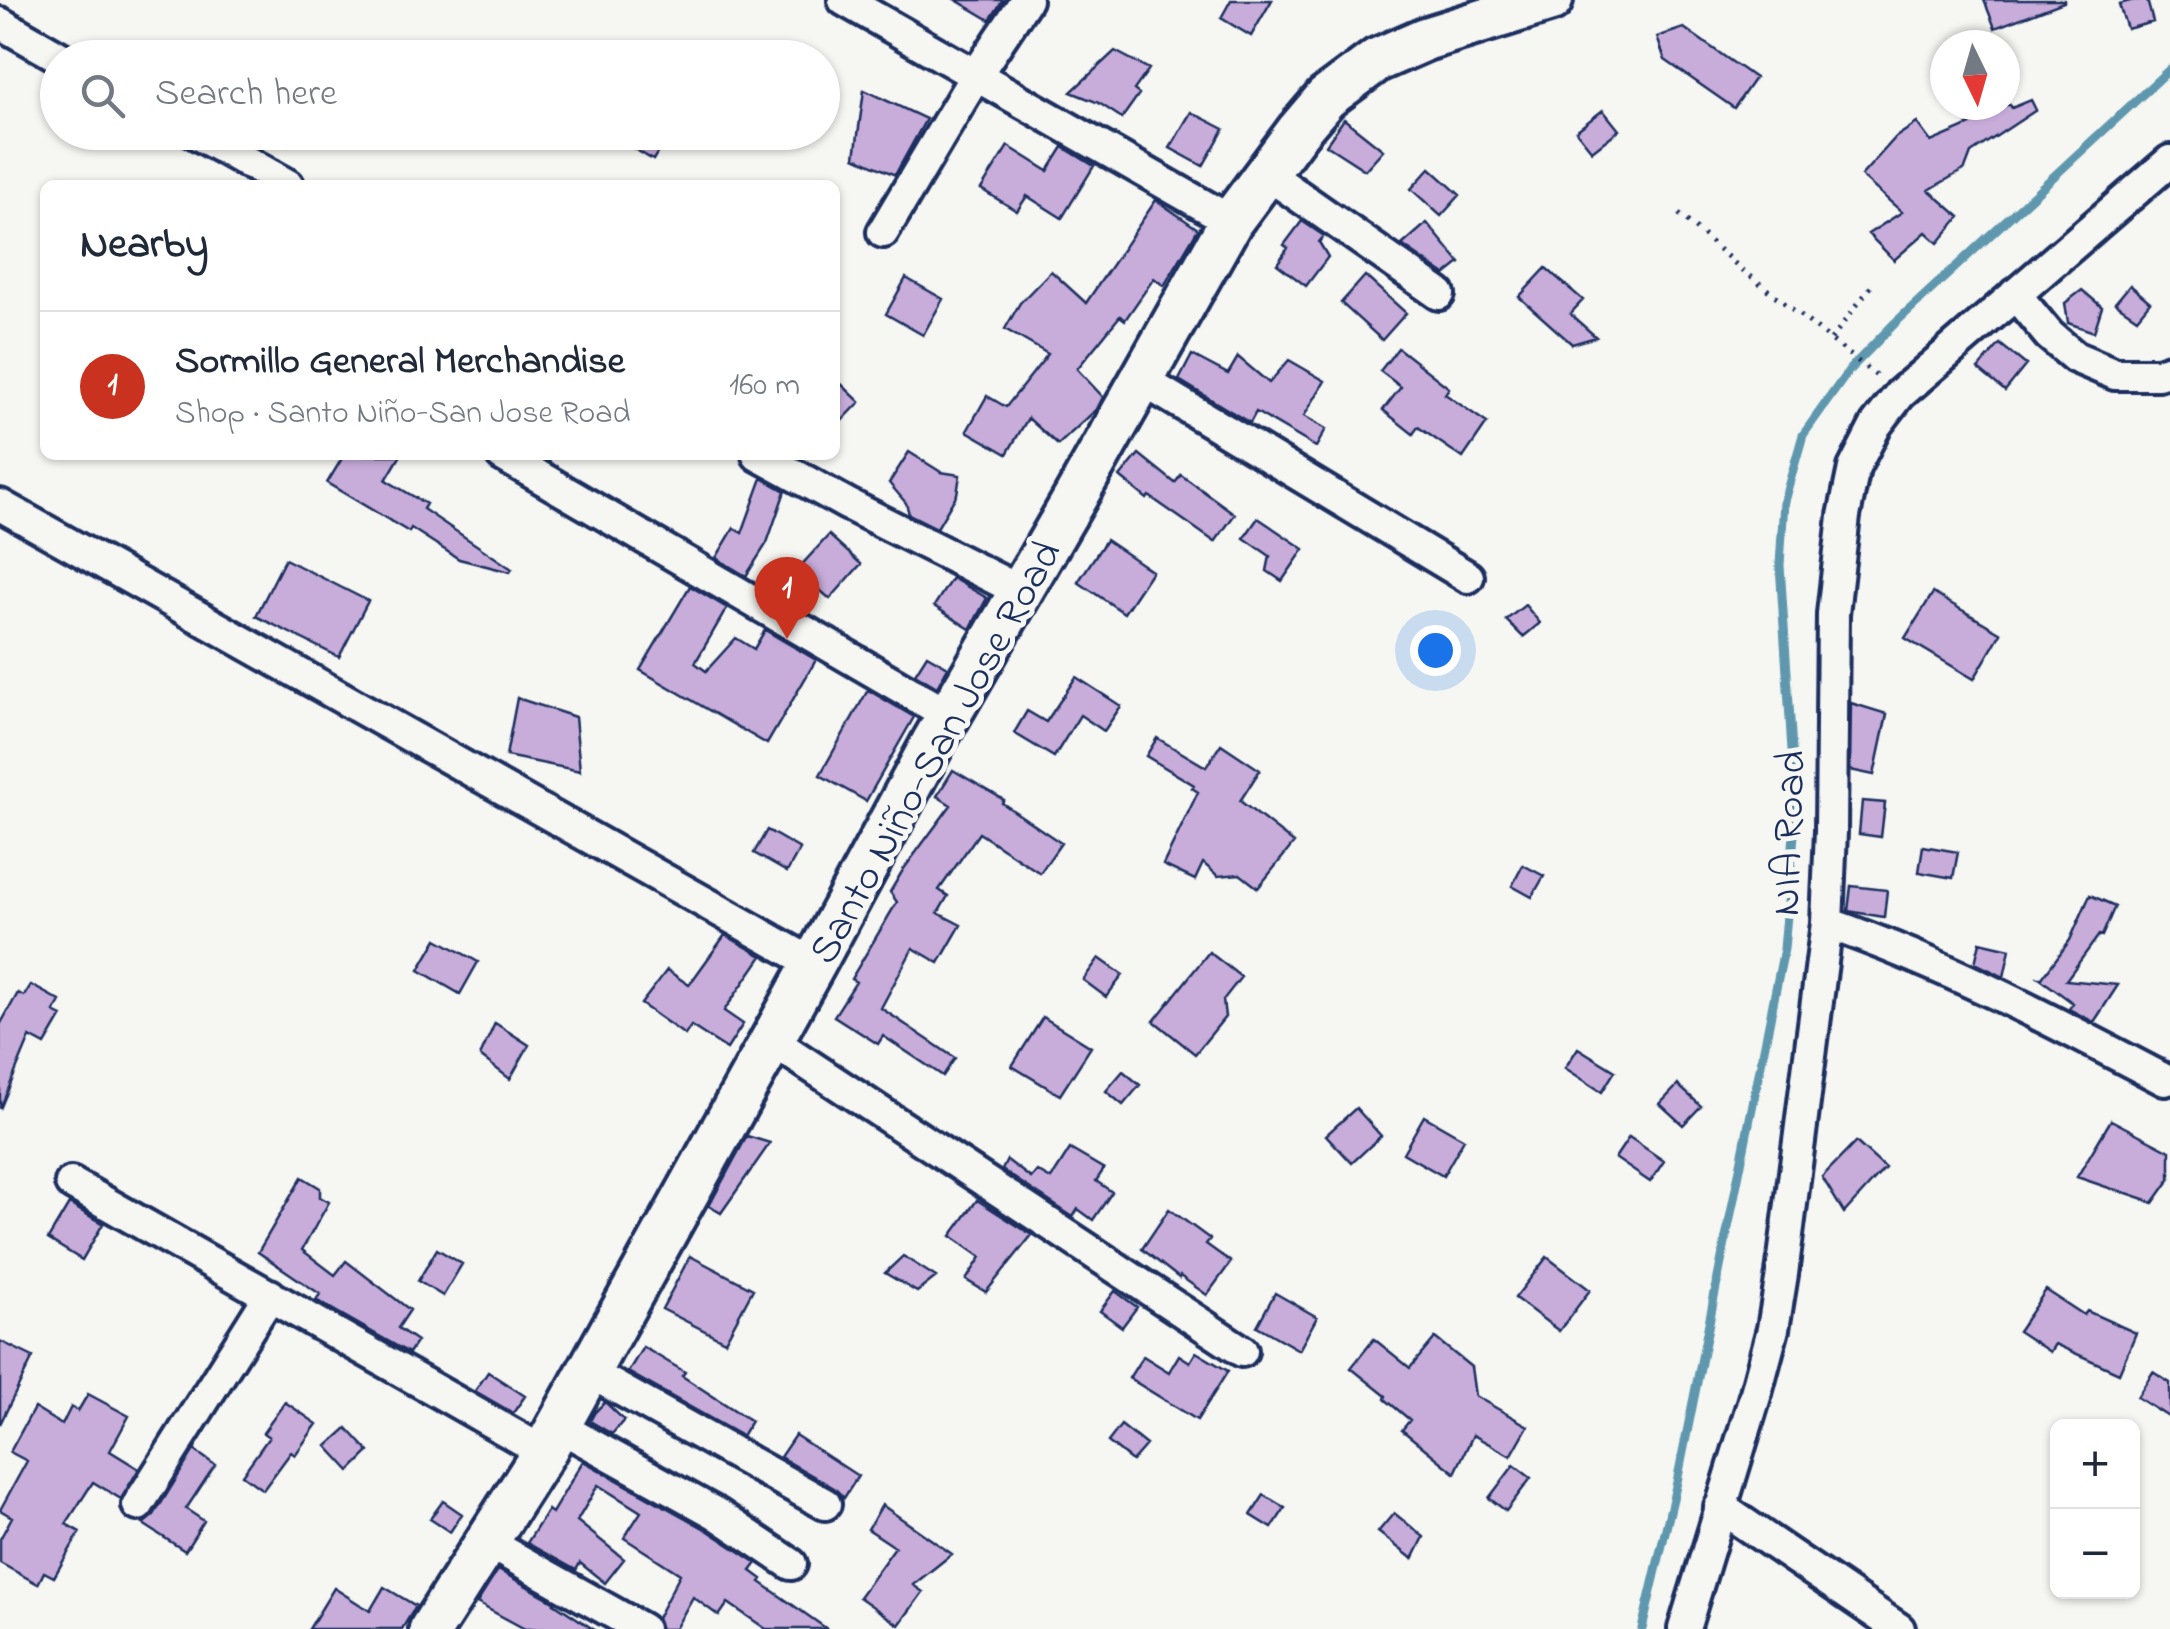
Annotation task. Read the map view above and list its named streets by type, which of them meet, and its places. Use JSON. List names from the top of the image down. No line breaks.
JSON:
{"streets":{"main road":["Santo Niño-San Jose Road"],"street":["NIA Road"]},"north":"bottom","page":{"search":"Search here","heading":"Nearby","list":[{"mark":"1","name":"Sormillo General Merchandise","note":"Shop · Santo Niño-San Jose Road","value":"160 m"}],"pins":"1","map_buttons":["+","−"]}}
